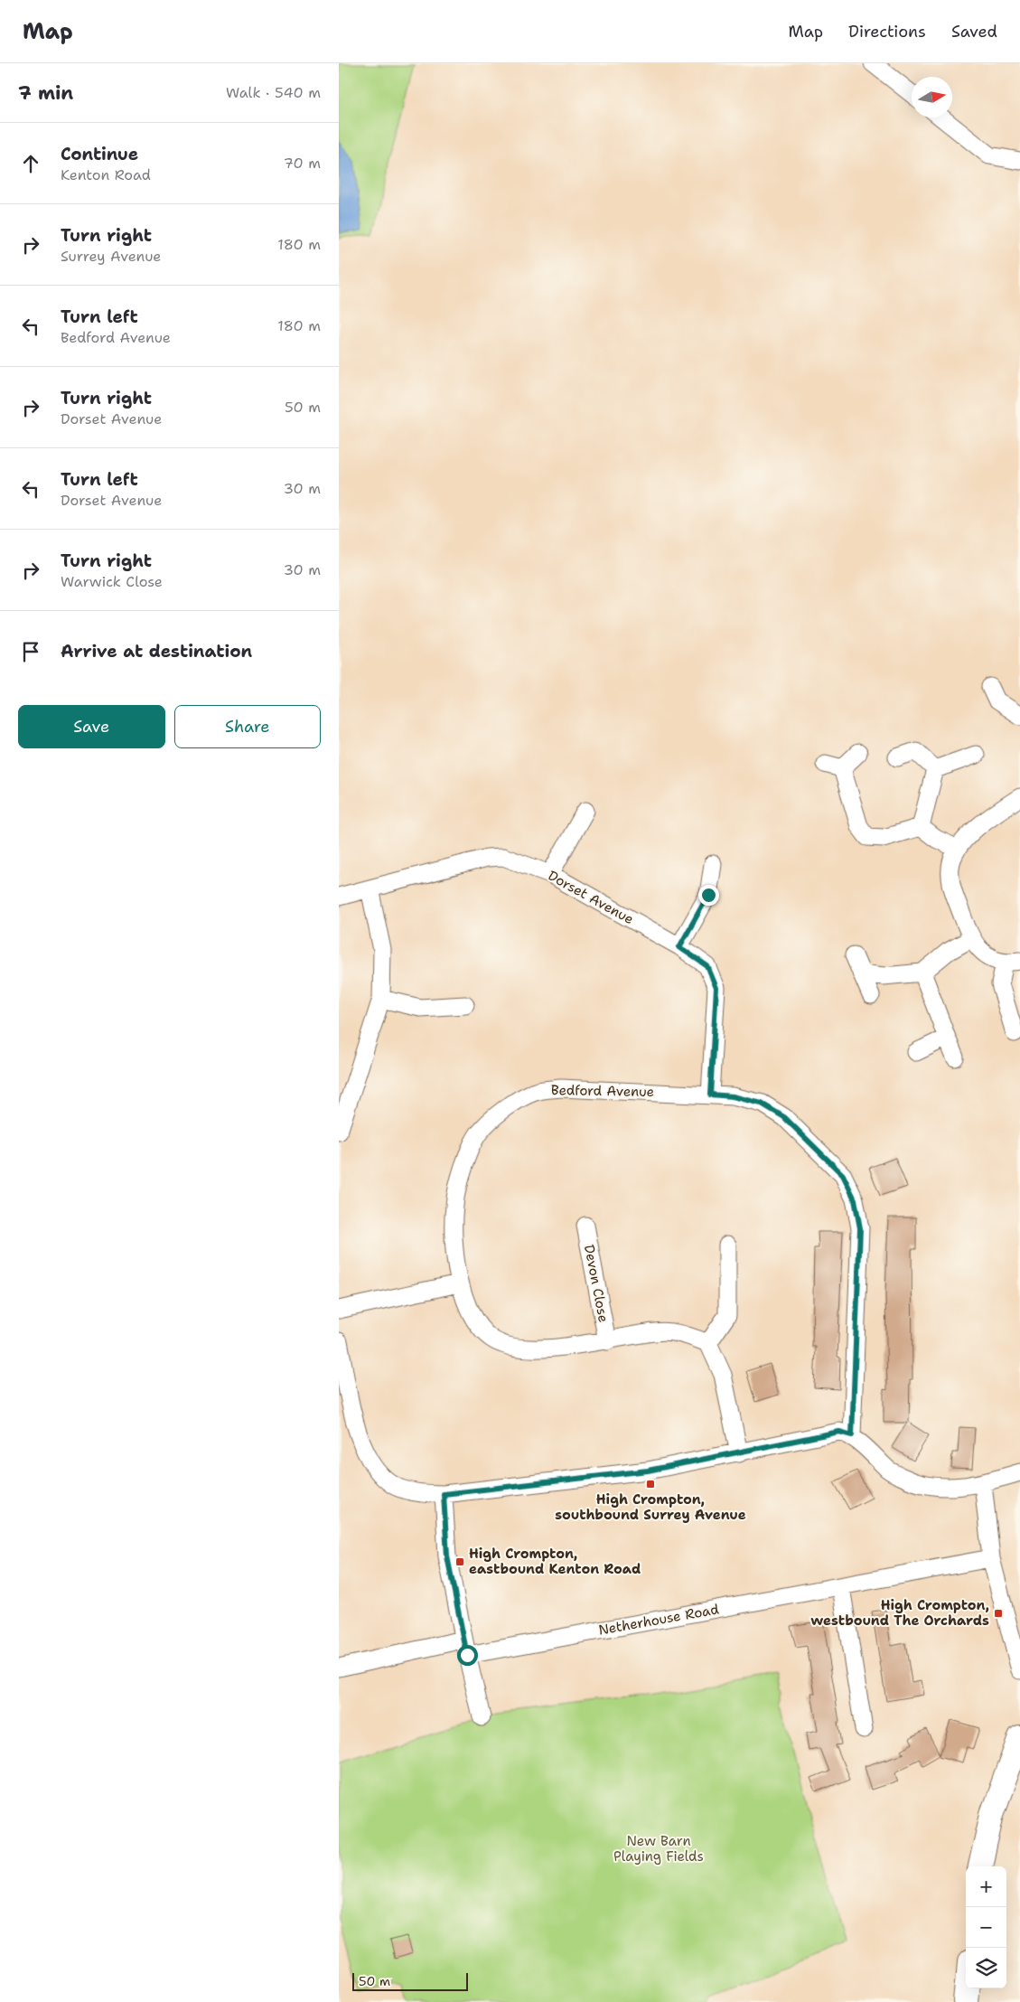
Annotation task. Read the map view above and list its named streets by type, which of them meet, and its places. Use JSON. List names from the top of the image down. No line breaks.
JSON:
{"streets":{"street":["Dorset Avenue","Bedford Avenue","Devon Close","Netherhouse Road"]},"crossings":[["Dorset Avenue","Bedford Avenue"],["Bedford Avenue","Devon Close"]],"parks":["New Barn Playing Fields"],"places":{"transit":["High Crompton, southbound Surrey Avenue","High Crompton, eastbound Kenton Road","High Crompton, westbound The Orchards"]},"scale_bar":"50 m","north":"right","page":{"header":"Map","nav":["Map","Directions","Saved"],"heading":["7 min","Walk · 540 m"],"list":[["Continue","Kenton Road","70 m"],["Turn right","Surrey Avenue","180 m"],["Turn left","Bedford Avenue","180 m"],["Turn right","Dorset Avenue","50 m"],["Turn left","Dorset Avenue","30 m"],["Turn right","Warwick Close","30 m"],"Arrive at destination"],"buttons":["Save","Share"],"map_buttons":["+","−"],"scale":"50 m"}}
